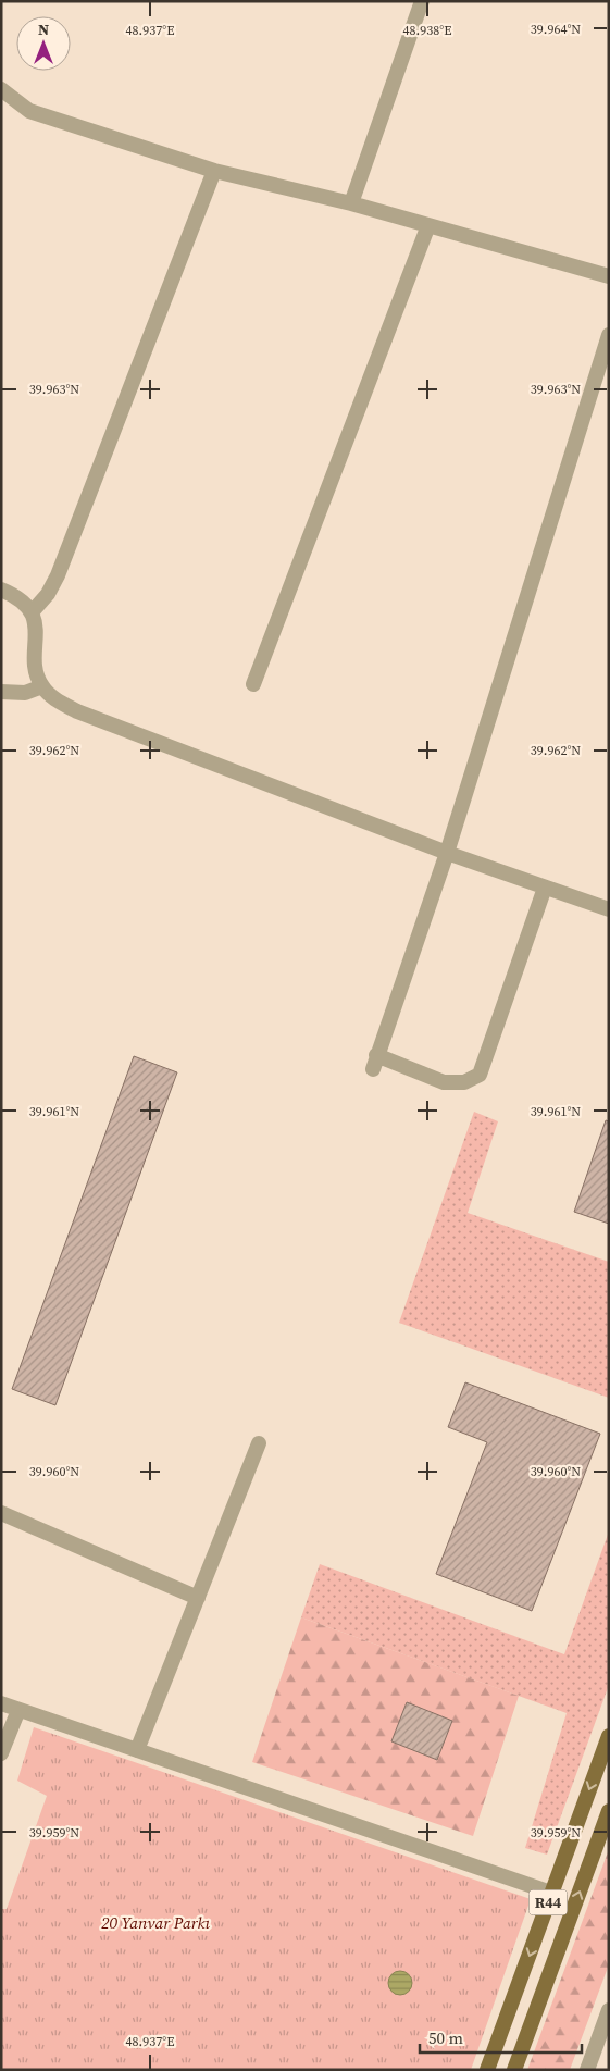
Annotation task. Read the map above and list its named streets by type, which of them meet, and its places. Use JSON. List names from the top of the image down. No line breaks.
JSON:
{"streets":{"main road":["R44"]},"parks":["20 Yanvar Parkı"],"scale_bar":"50 m","north":"top","coordinates":["39.964°N","48.937°E","48.938°E","39.963°N","39.962°N","39.961°N","39.960°N","39.959°N"]}
